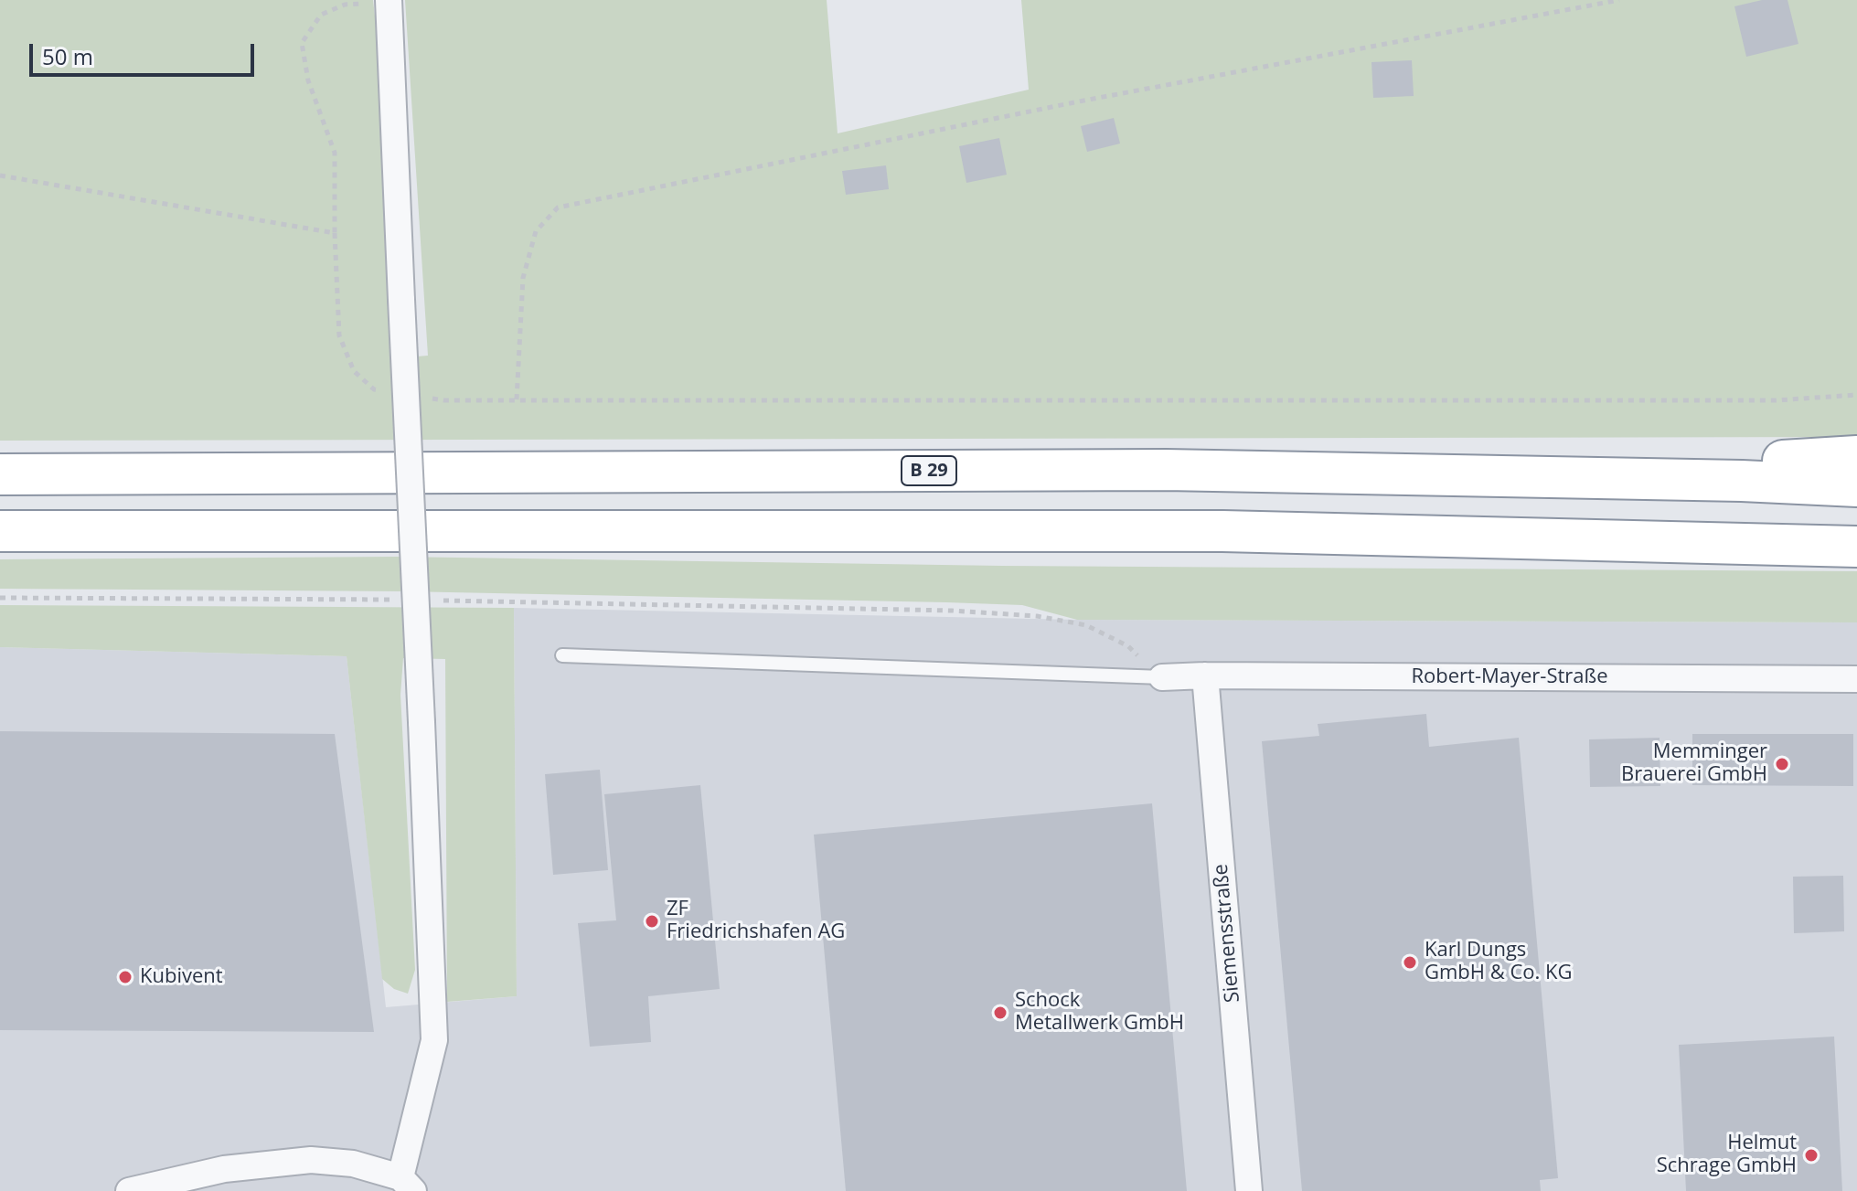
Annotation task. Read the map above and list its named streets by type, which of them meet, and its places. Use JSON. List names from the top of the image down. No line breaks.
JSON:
{"streets":{"highway":["B 29"],"street":["Robert-Mayer-Straße","Siemensstraße"]},"crossings":[["Robert-Mayer-Straße","Siemensstraße"]],"places":["Memminger Brauerei GmbH","ZF Friedrichshafen AG","Karl Dungs GmbH & Co. KG","Kubivent","Schock Metallwerk GmbH","Helmut Schrage GmbH"],"scale_bar":"50 m"}
